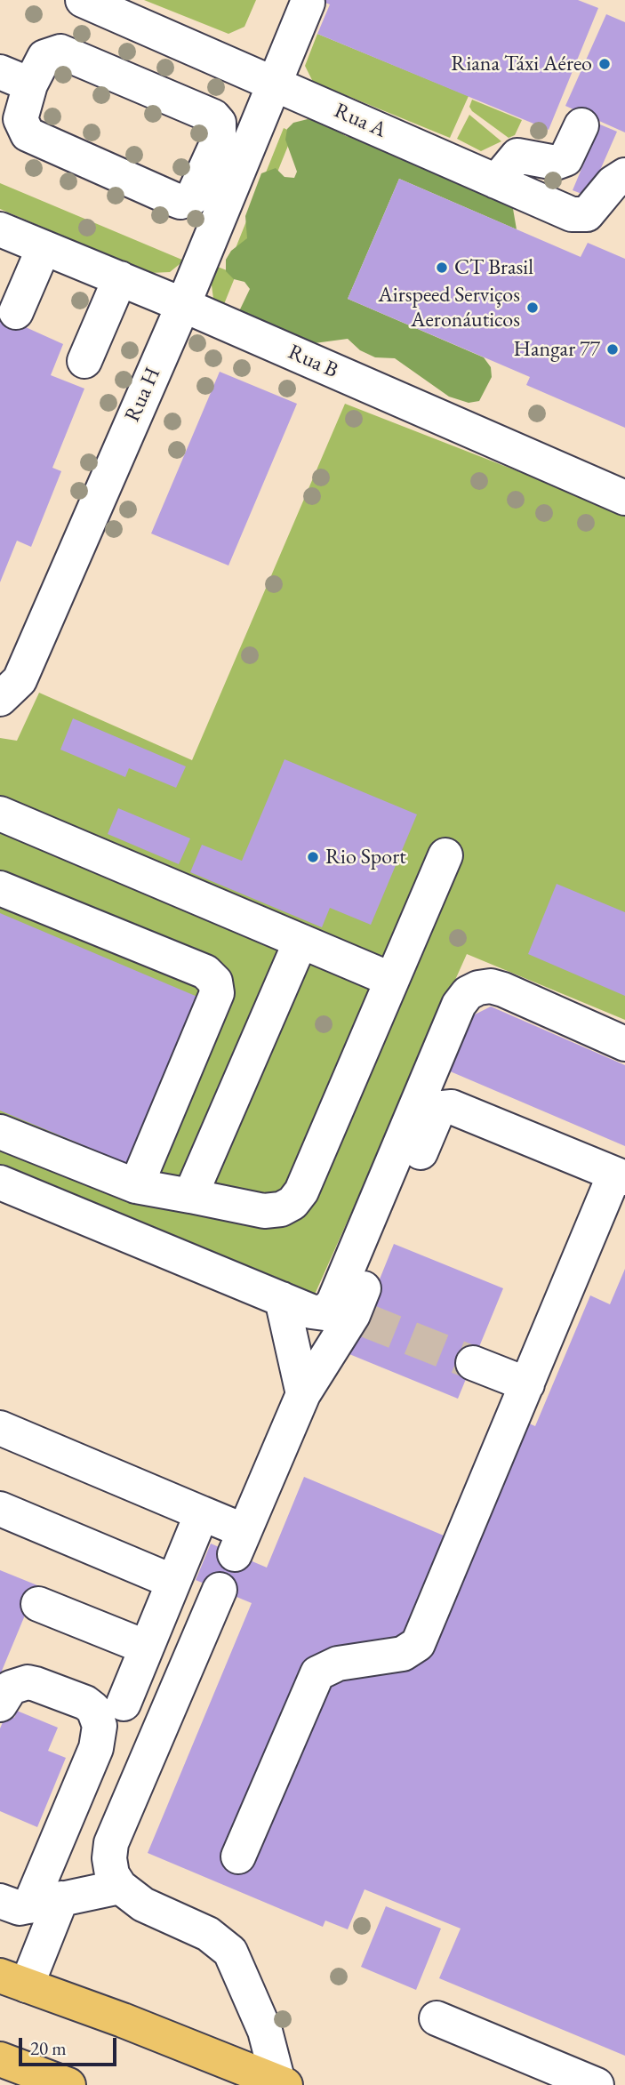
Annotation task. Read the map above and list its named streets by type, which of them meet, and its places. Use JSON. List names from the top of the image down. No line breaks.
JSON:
{"streets":{"street":["Rua A","Rua B","Rua H"]},"crossings":[["Rua A","Rua H"],["Rua B","Rua H"]],"places":["Riana Táxi Aéreo","CT Brasil","Airspeed Serviços Aeronáuticos","Hangar 77","Rio Sport"],"scale_bar":"20 m"}
